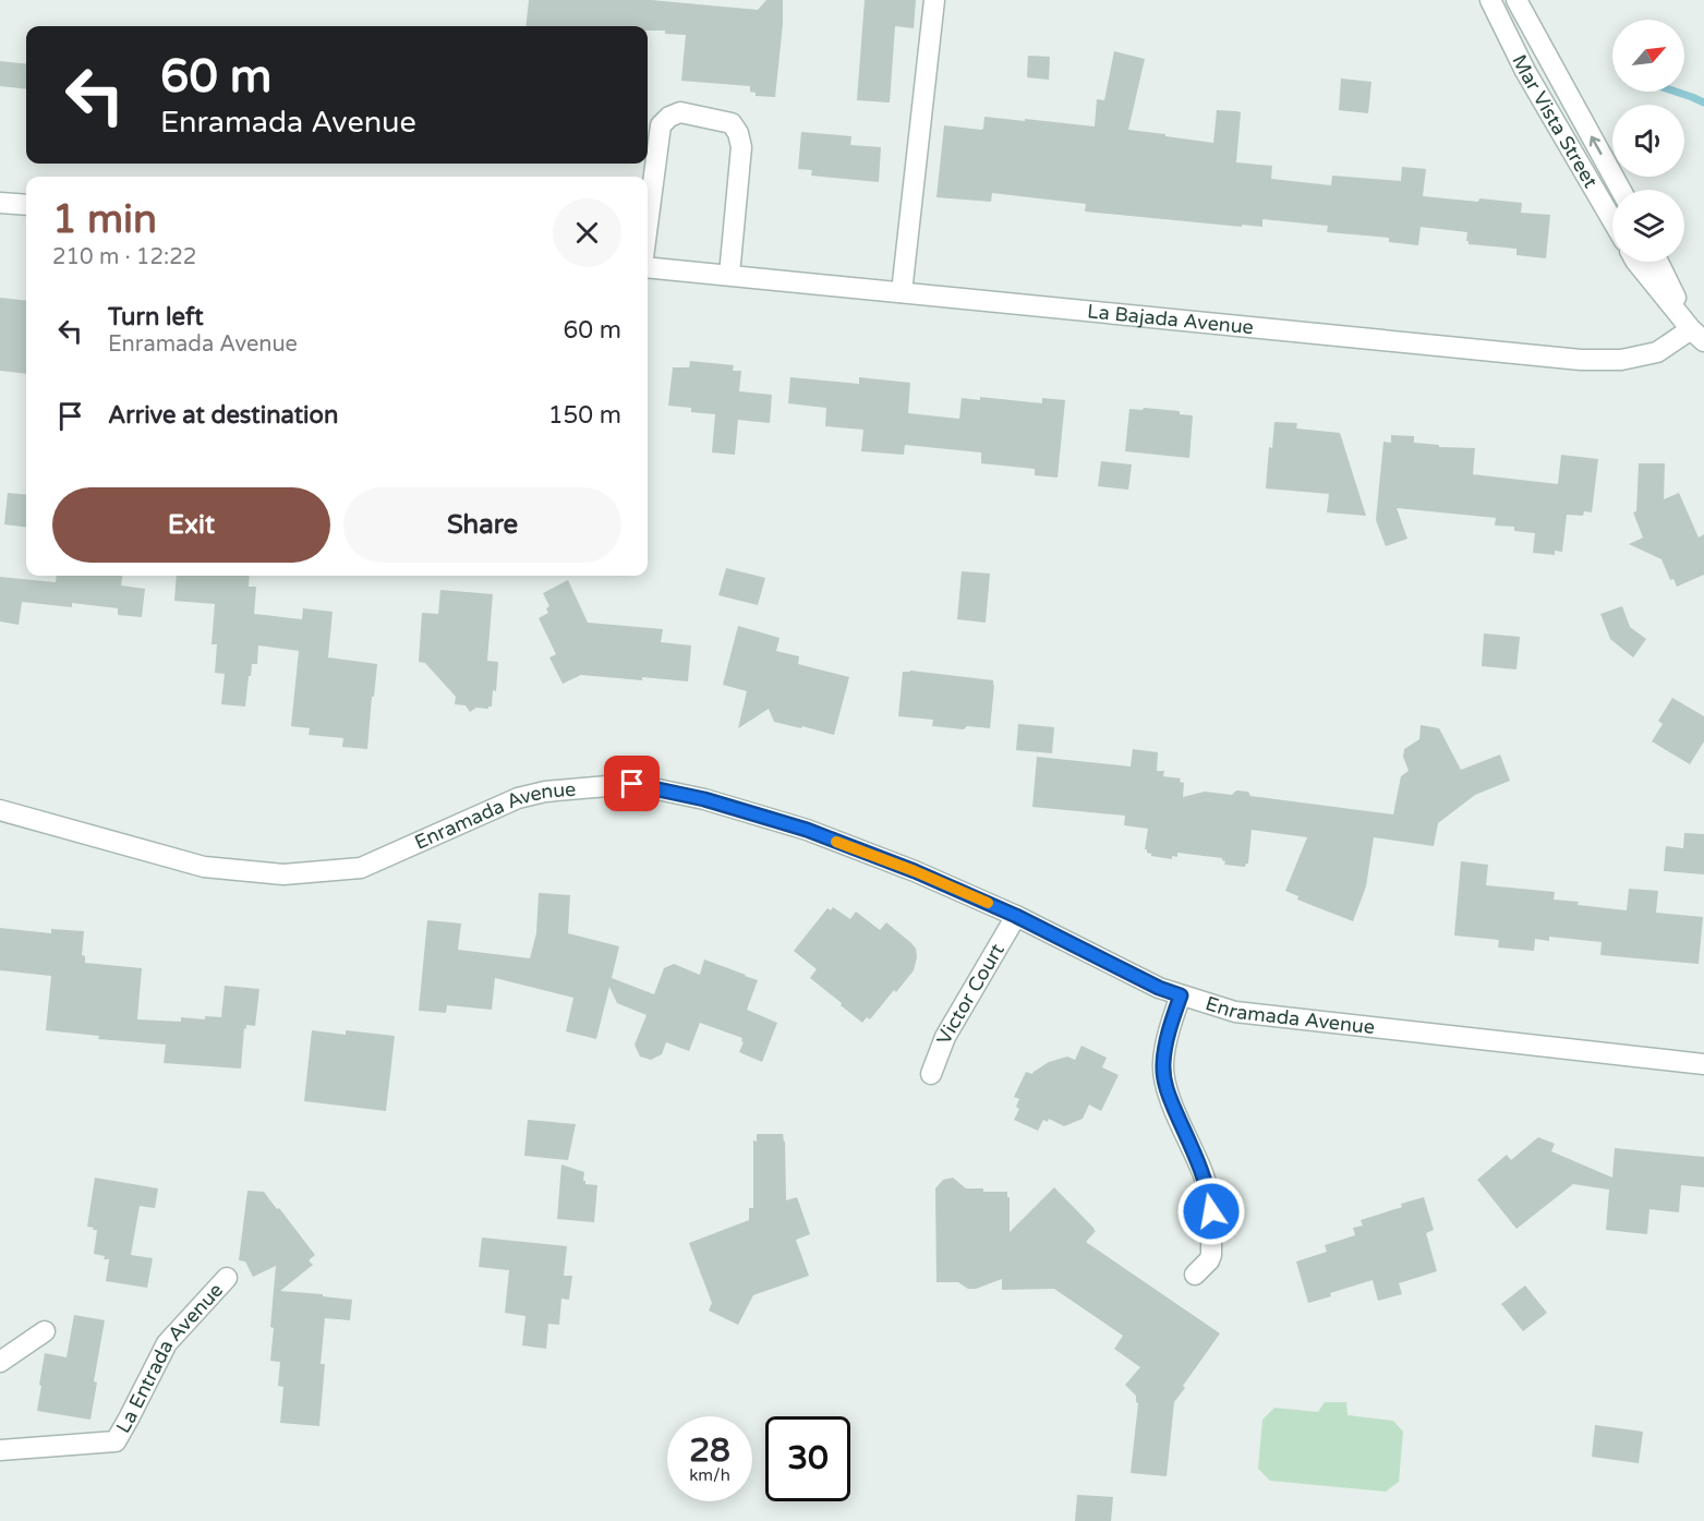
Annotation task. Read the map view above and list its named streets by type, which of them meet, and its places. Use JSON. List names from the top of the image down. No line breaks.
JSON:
{"streets":{"street":["Mar Vista Street","La Bajada Avenue","Enramada Avenue","Victor Court","La Entrada Avenue"]},"crossings":[["Enramada Avenue","Victor Court"]],"north":"top right","page":{"turn":["60 m","Enramada Avenue"],"heading":["1 min","210 m · 12:22"],"list":[{"name":"Turn left","note":"Enramada Avenue","value":"60 m"},{"name":"Arrive at destination","value":"150 m"}],"buttons":["Exit","Share"],"speed":"28 km/h","limit":"30"}}
